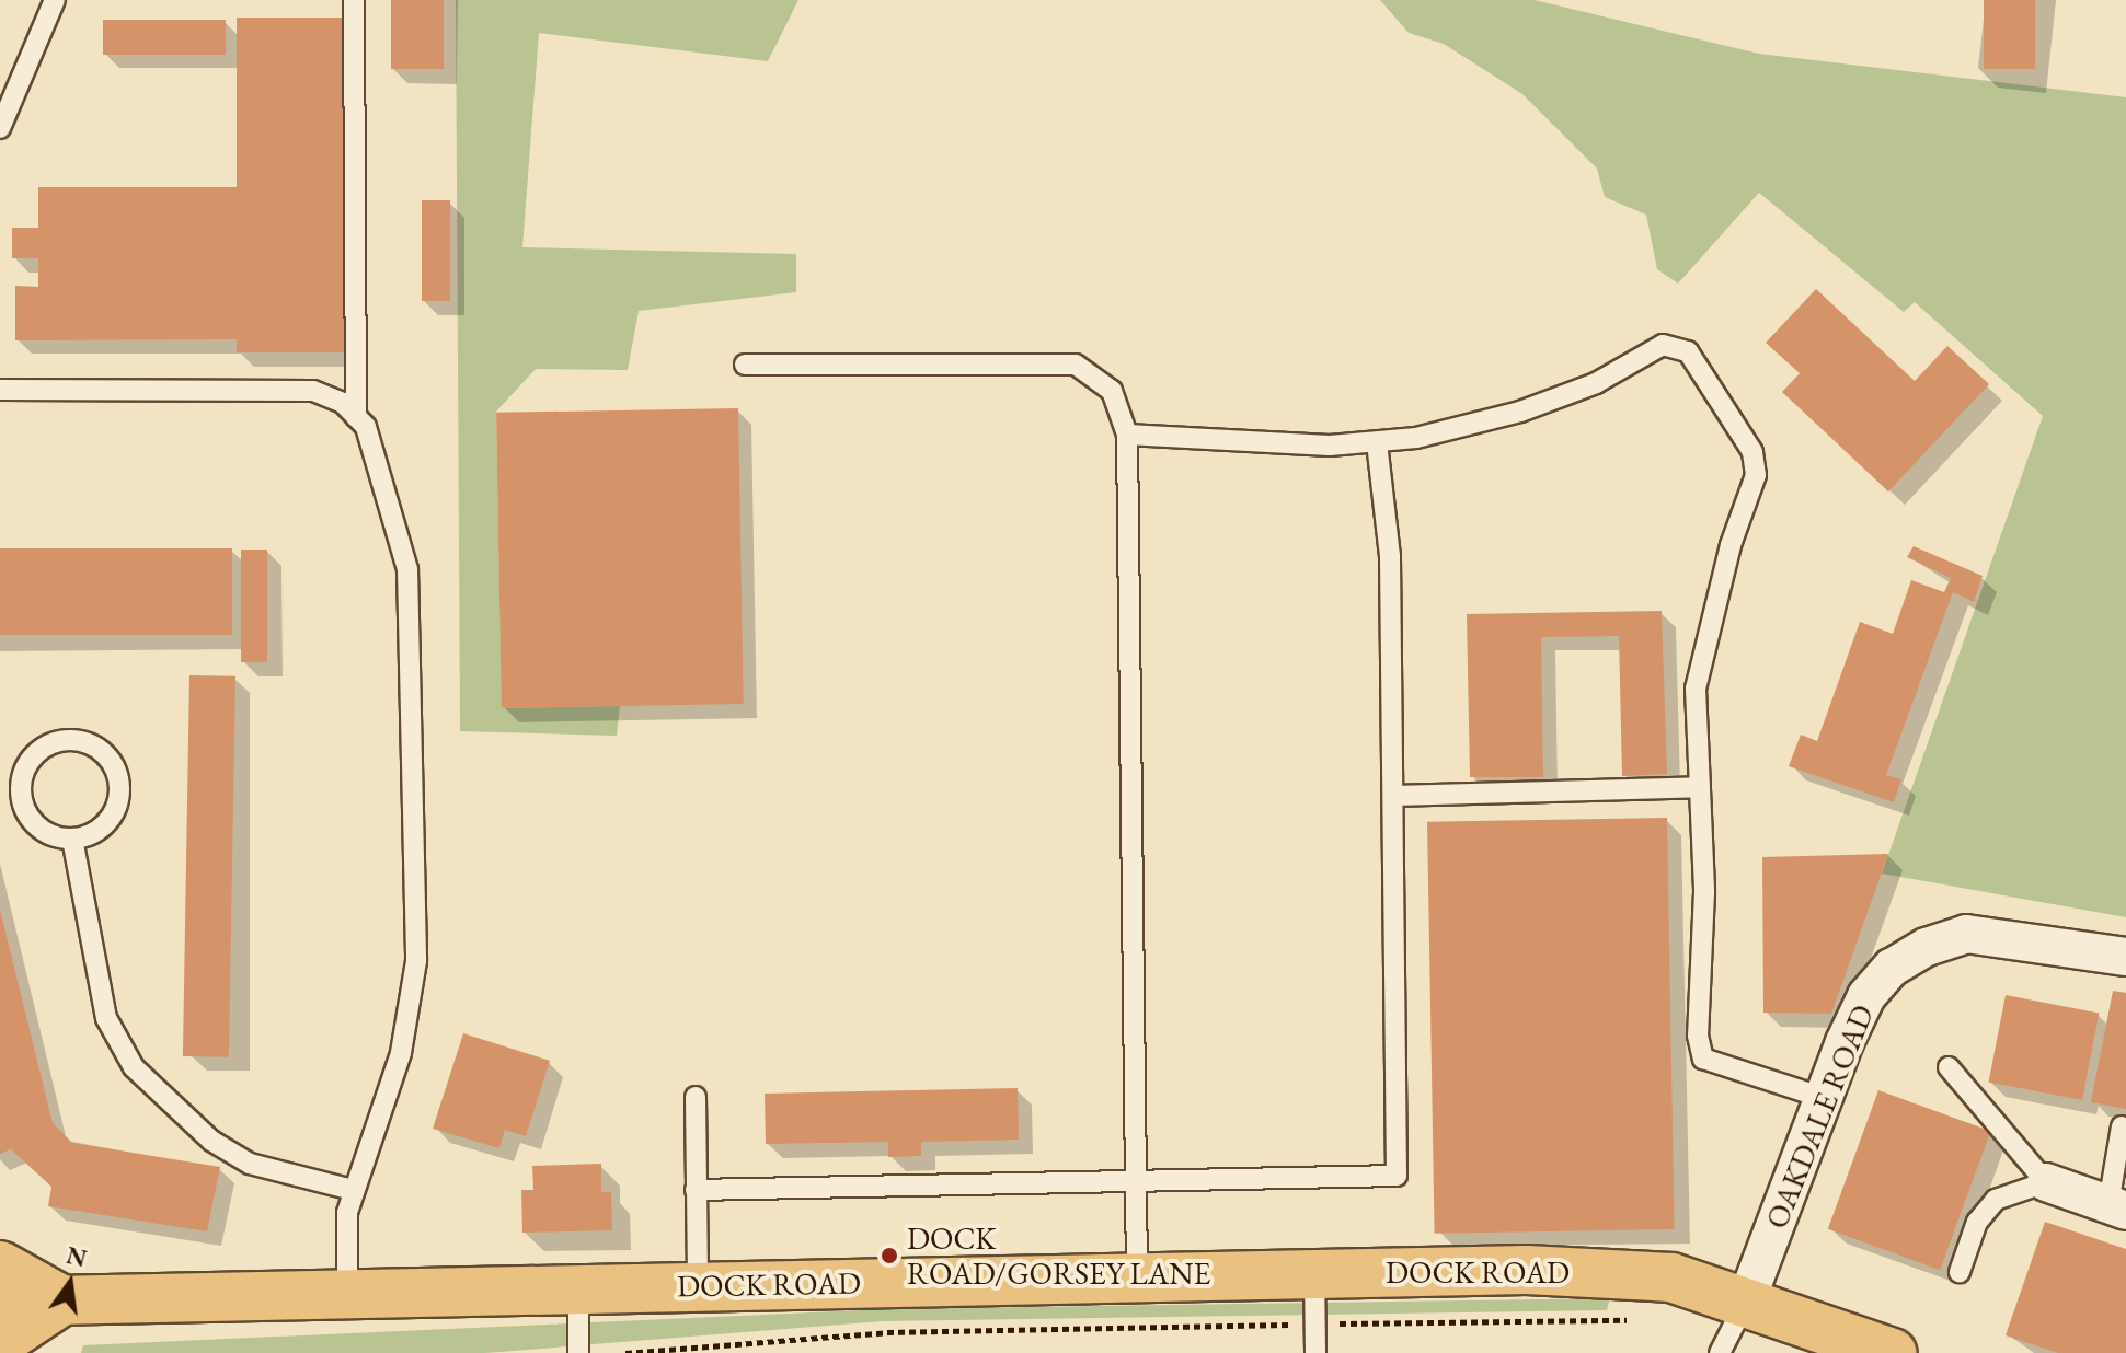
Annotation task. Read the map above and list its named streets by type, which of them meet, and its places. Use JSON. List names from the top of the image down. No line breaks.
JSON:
{"streets":{"main road":["DOCK ROAD"],"street":["OAKDALE ROAD"]},"crossings":[["OAKDALE ROAD","DOCK ROAD"]],"places":["DOCK ROAD/GORSEY LANE"],"north":"top"}
